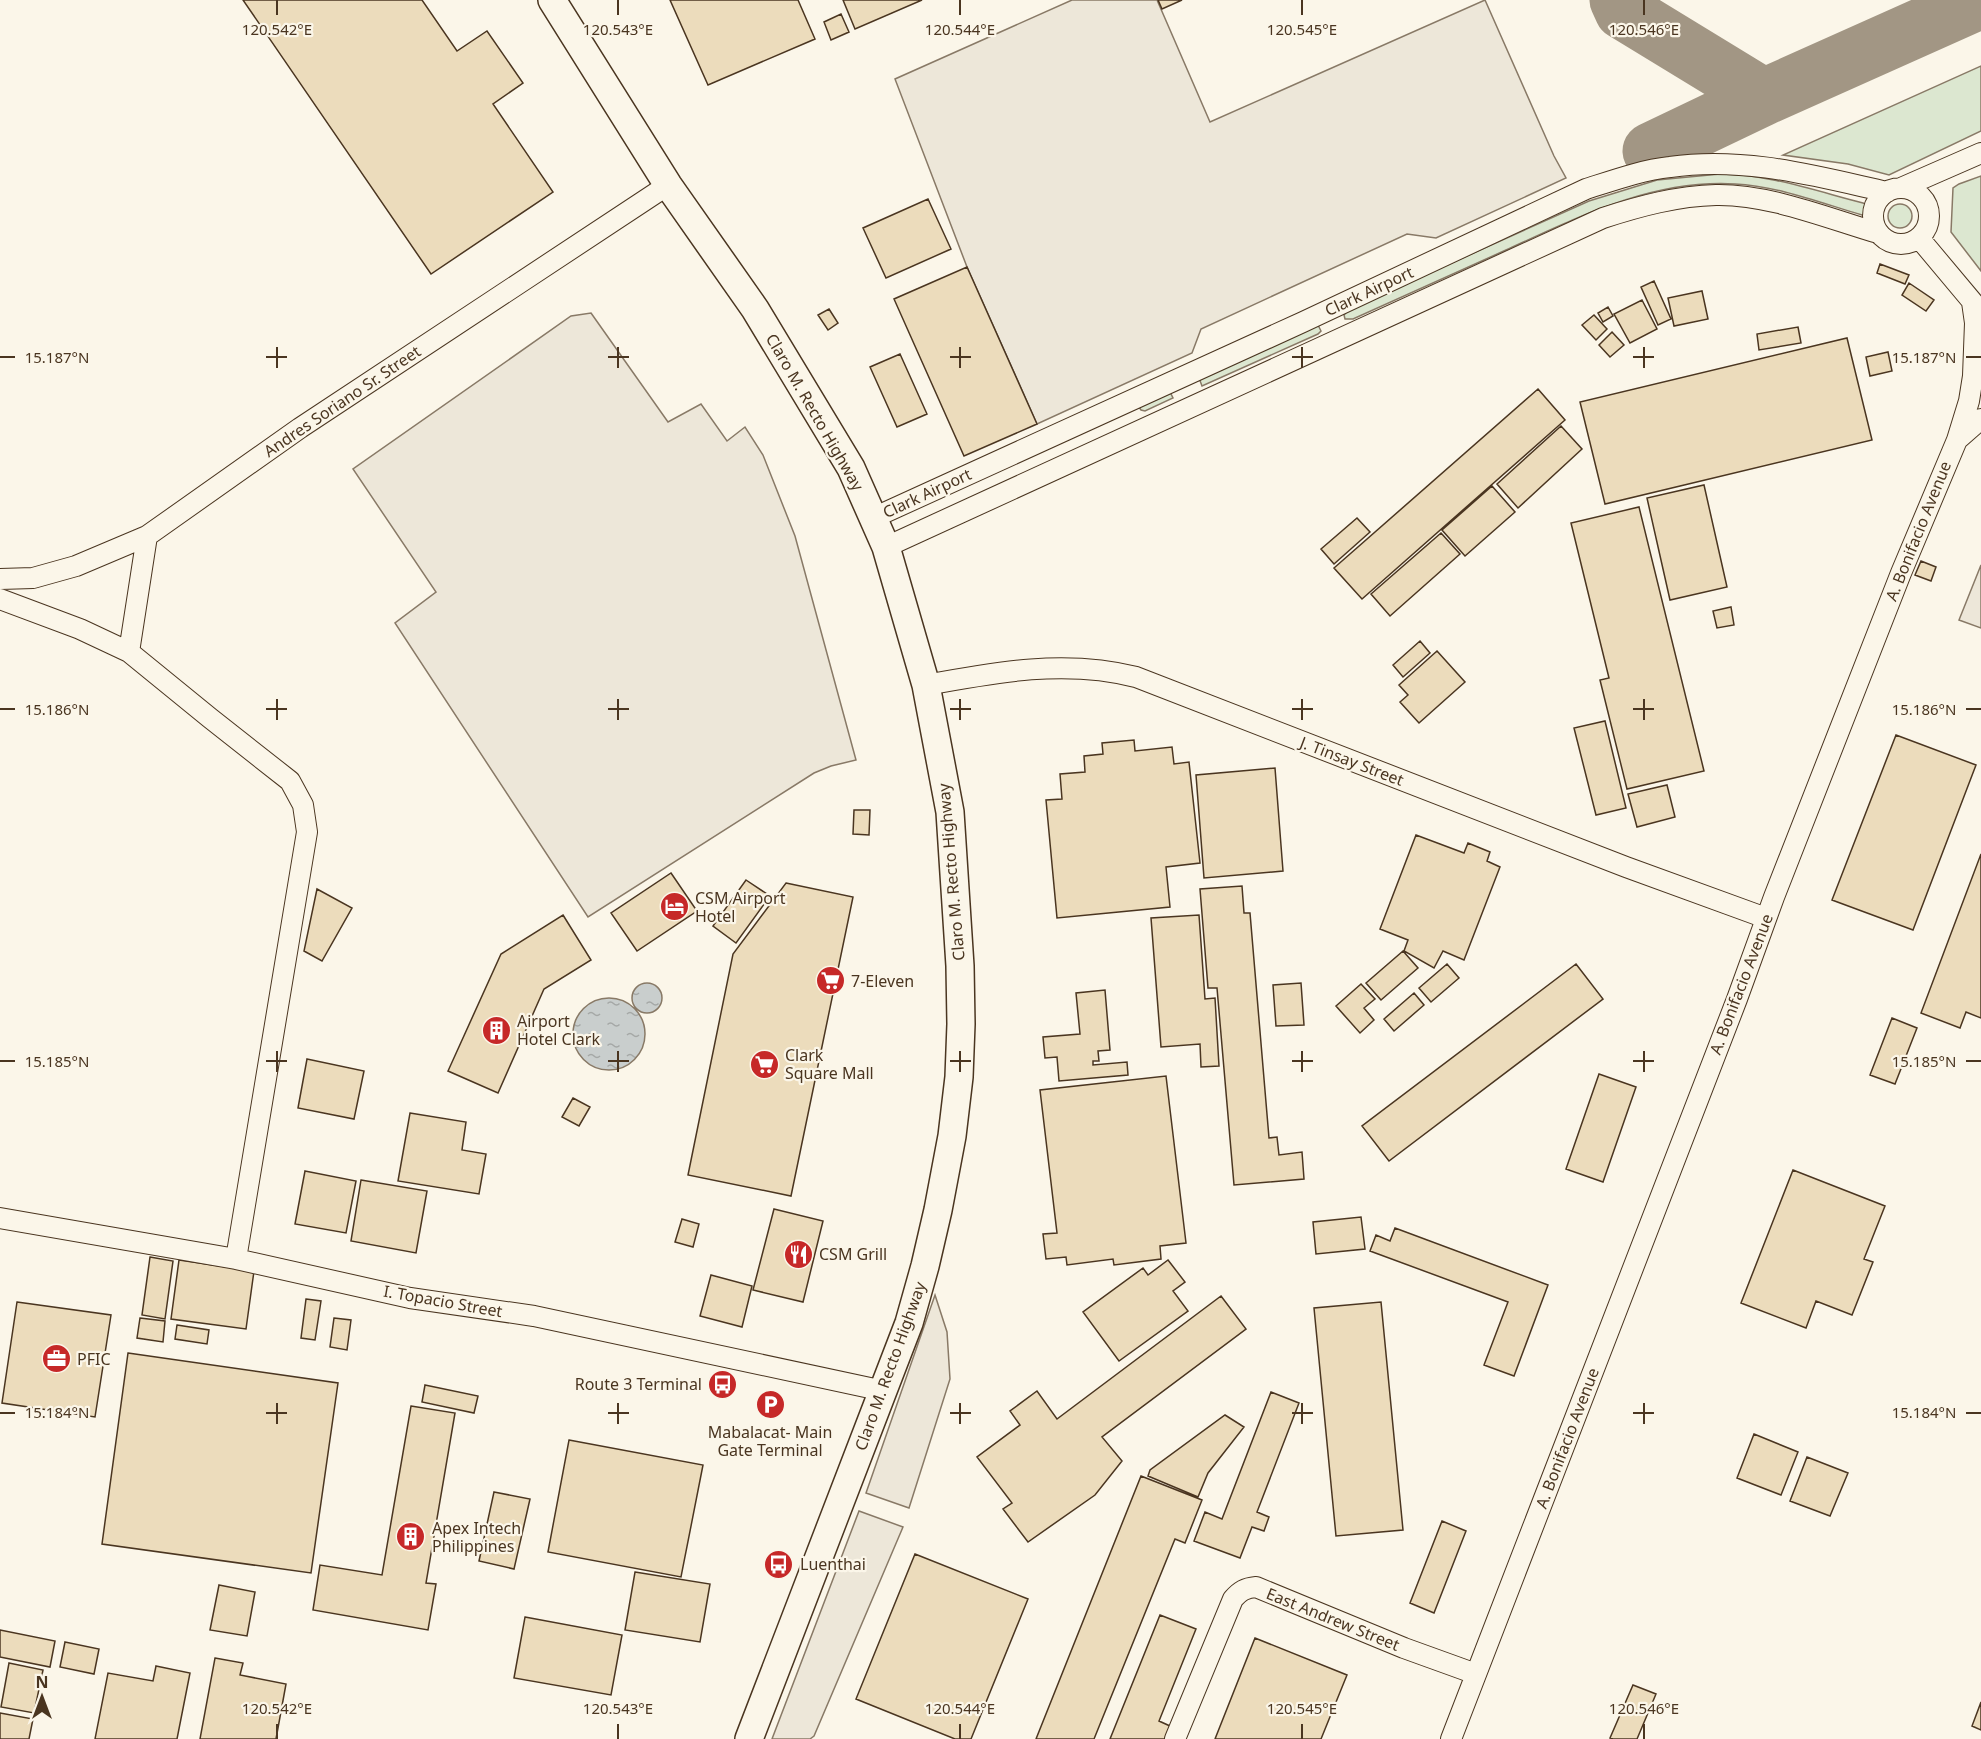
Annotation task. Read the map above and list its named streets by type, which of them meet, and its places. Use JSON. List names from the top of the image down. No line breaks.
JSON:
{"streets":{"main road":["Claro M. Recto Highway"],"street":["Clark Airport","Andres Soriano Sr. Street","A. Bonifacio Avenue","J. Tinsay Street","I. Topacio Street","East Andrew Street"]},"crossings":[["Clark Airport","Claro M. Recto Highway"],["Clark Airport","A. Bonifacio Avenue"],["Andres Soriano Sr. Street","Claro M. Recto Highway"],["Claro M. Recto Highway","J. Tinsay Street"],["Claro M. Recto Highway","I. Topacio Street"],["A. Bonifacio Avenue","J. Tinsay Street"],["A. Bonifacio Avenue","East Andrew Street"]],"places":{"hotel":["CSM Airport Hotel"],"supermarket":["7-Eleven","Clark Square Mall"],"building":["Airport Hotel Clark","Apex Intech Philippines"],"restaurant":["CSM Grill"],"office":["PFIC"],"bus stop":["Route 3 Terminal","Luenthai"],"parking":["Mabalacat- Main Gate Terminal"]},"north":"top","coordinates":["120.542°E","120.543°E","120.544°E","120.545°E","120.546°E","15.187°N","15.186°N","15.185°N","15.184°N"]}
